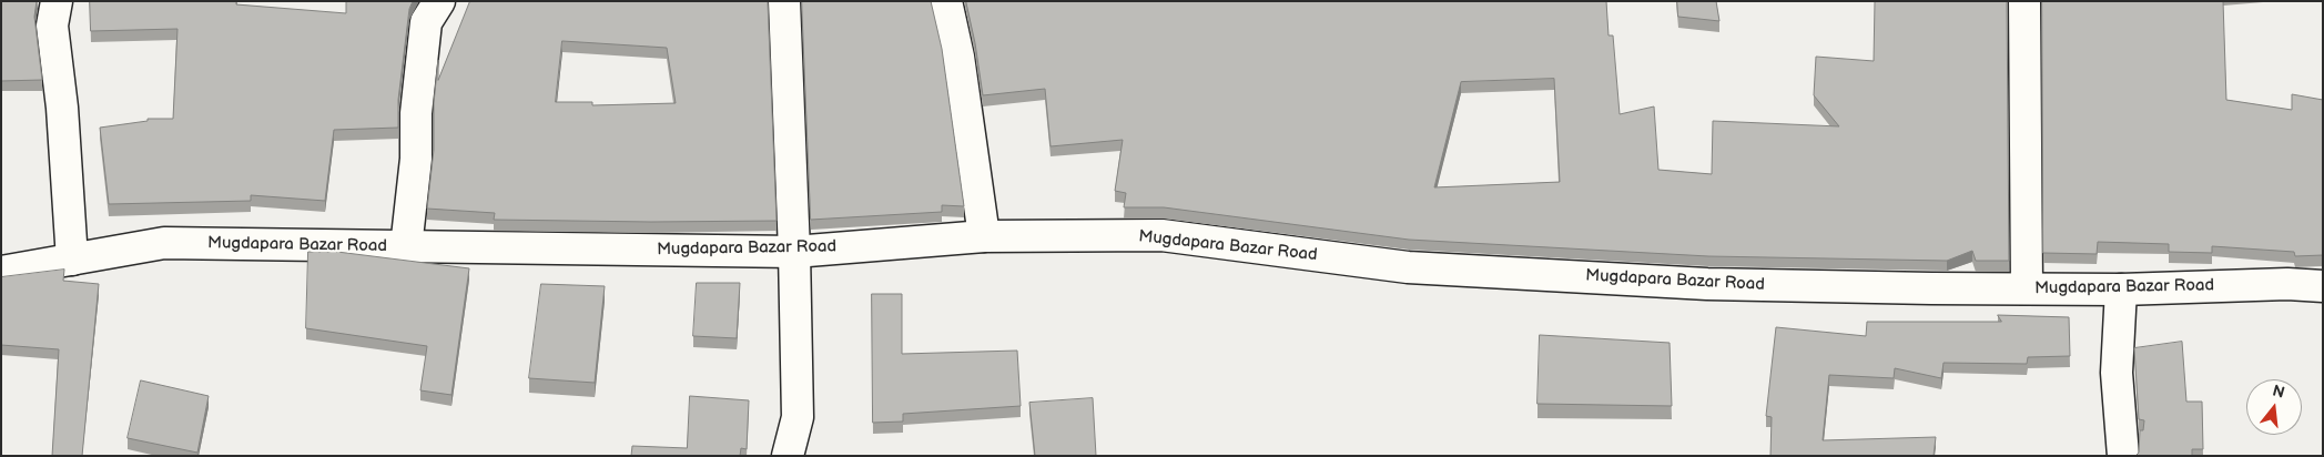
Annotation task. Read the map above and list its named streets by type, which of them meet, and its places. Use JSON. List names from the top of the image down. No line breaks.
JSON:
{"streets":{"street":["Mugdapara Bazar Road"]},"north":"top"}
